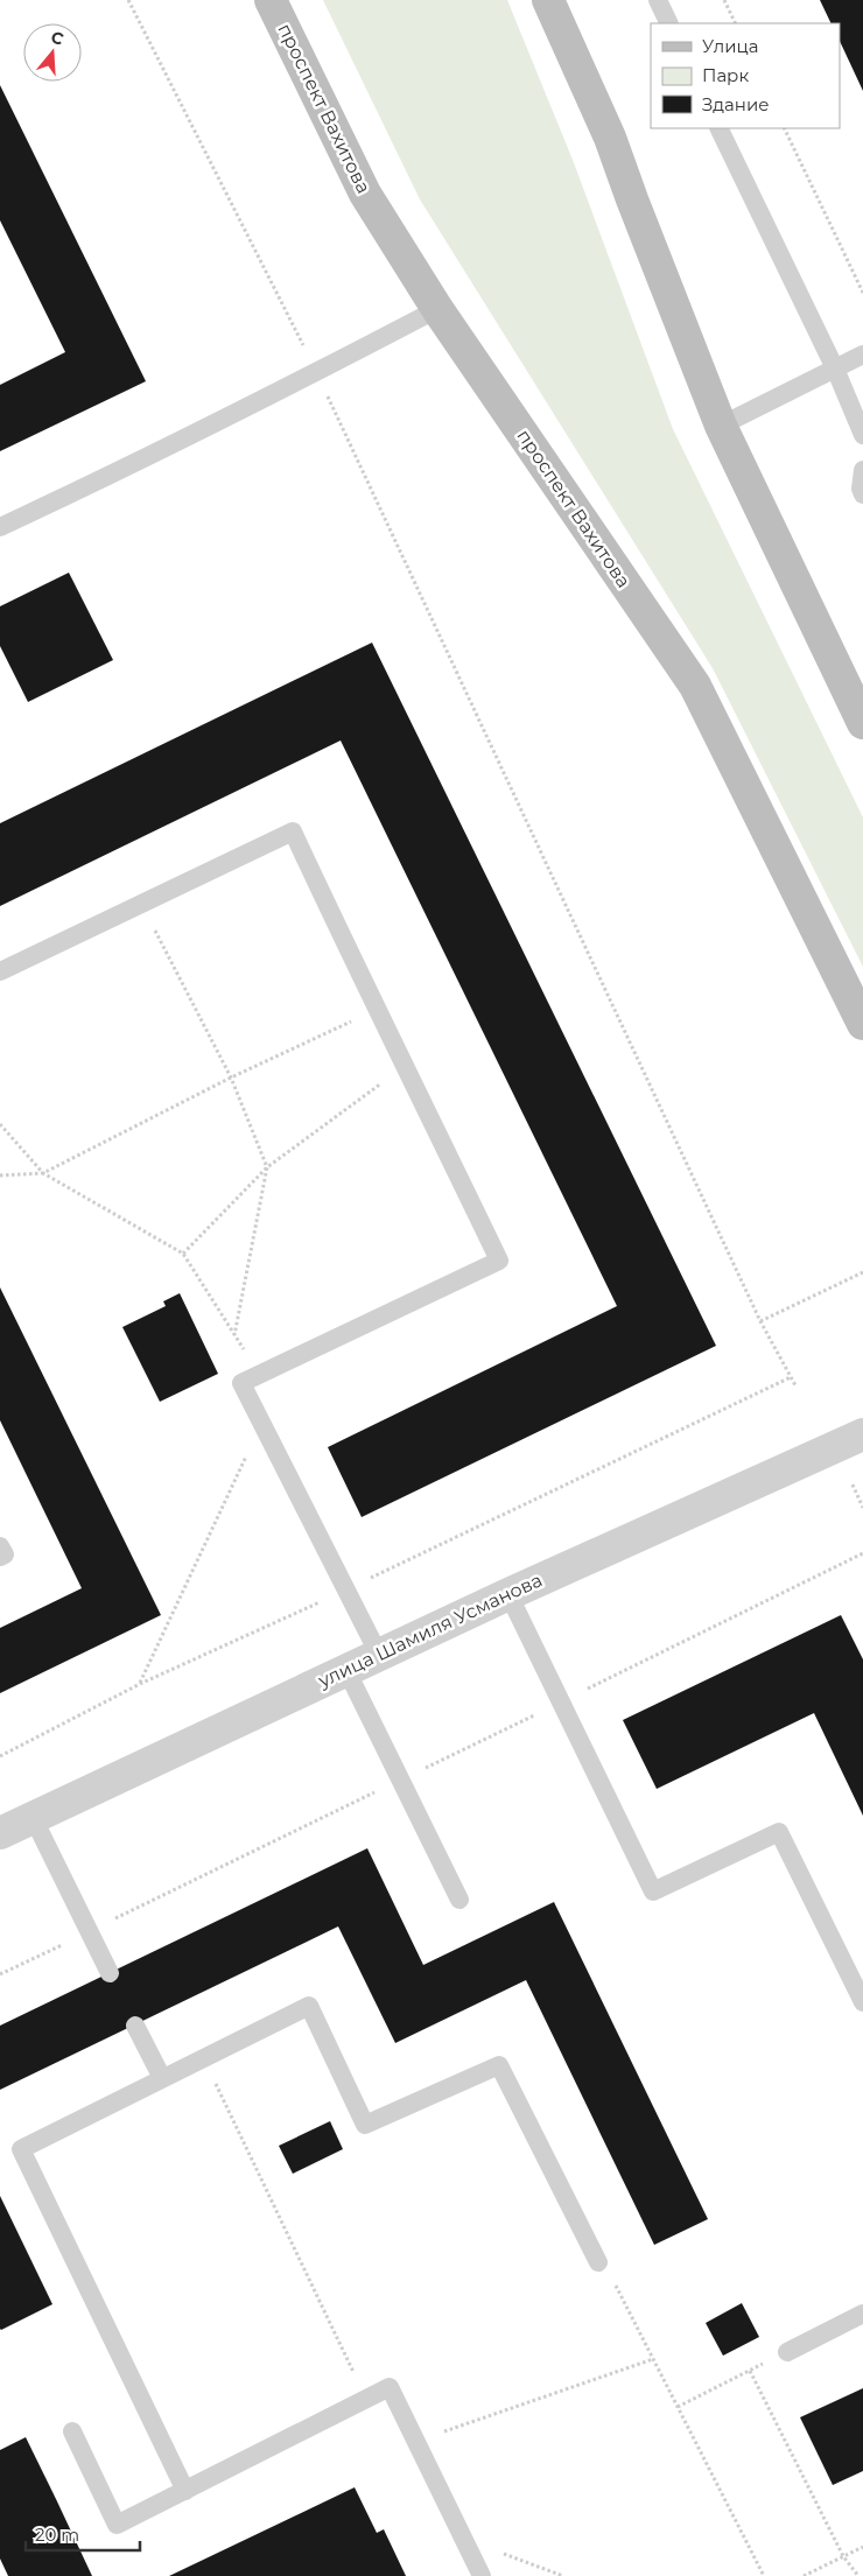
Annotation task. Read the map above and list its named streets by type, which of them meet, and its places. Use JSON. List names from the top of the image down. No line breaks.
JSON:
{"streets":{"main road":["проспект Вахитова"],"street":["улица Шамиля Усманова"]},"legend":["Улица","Парк","Здание"],"scale_bar":"20 m","north":"top"}
